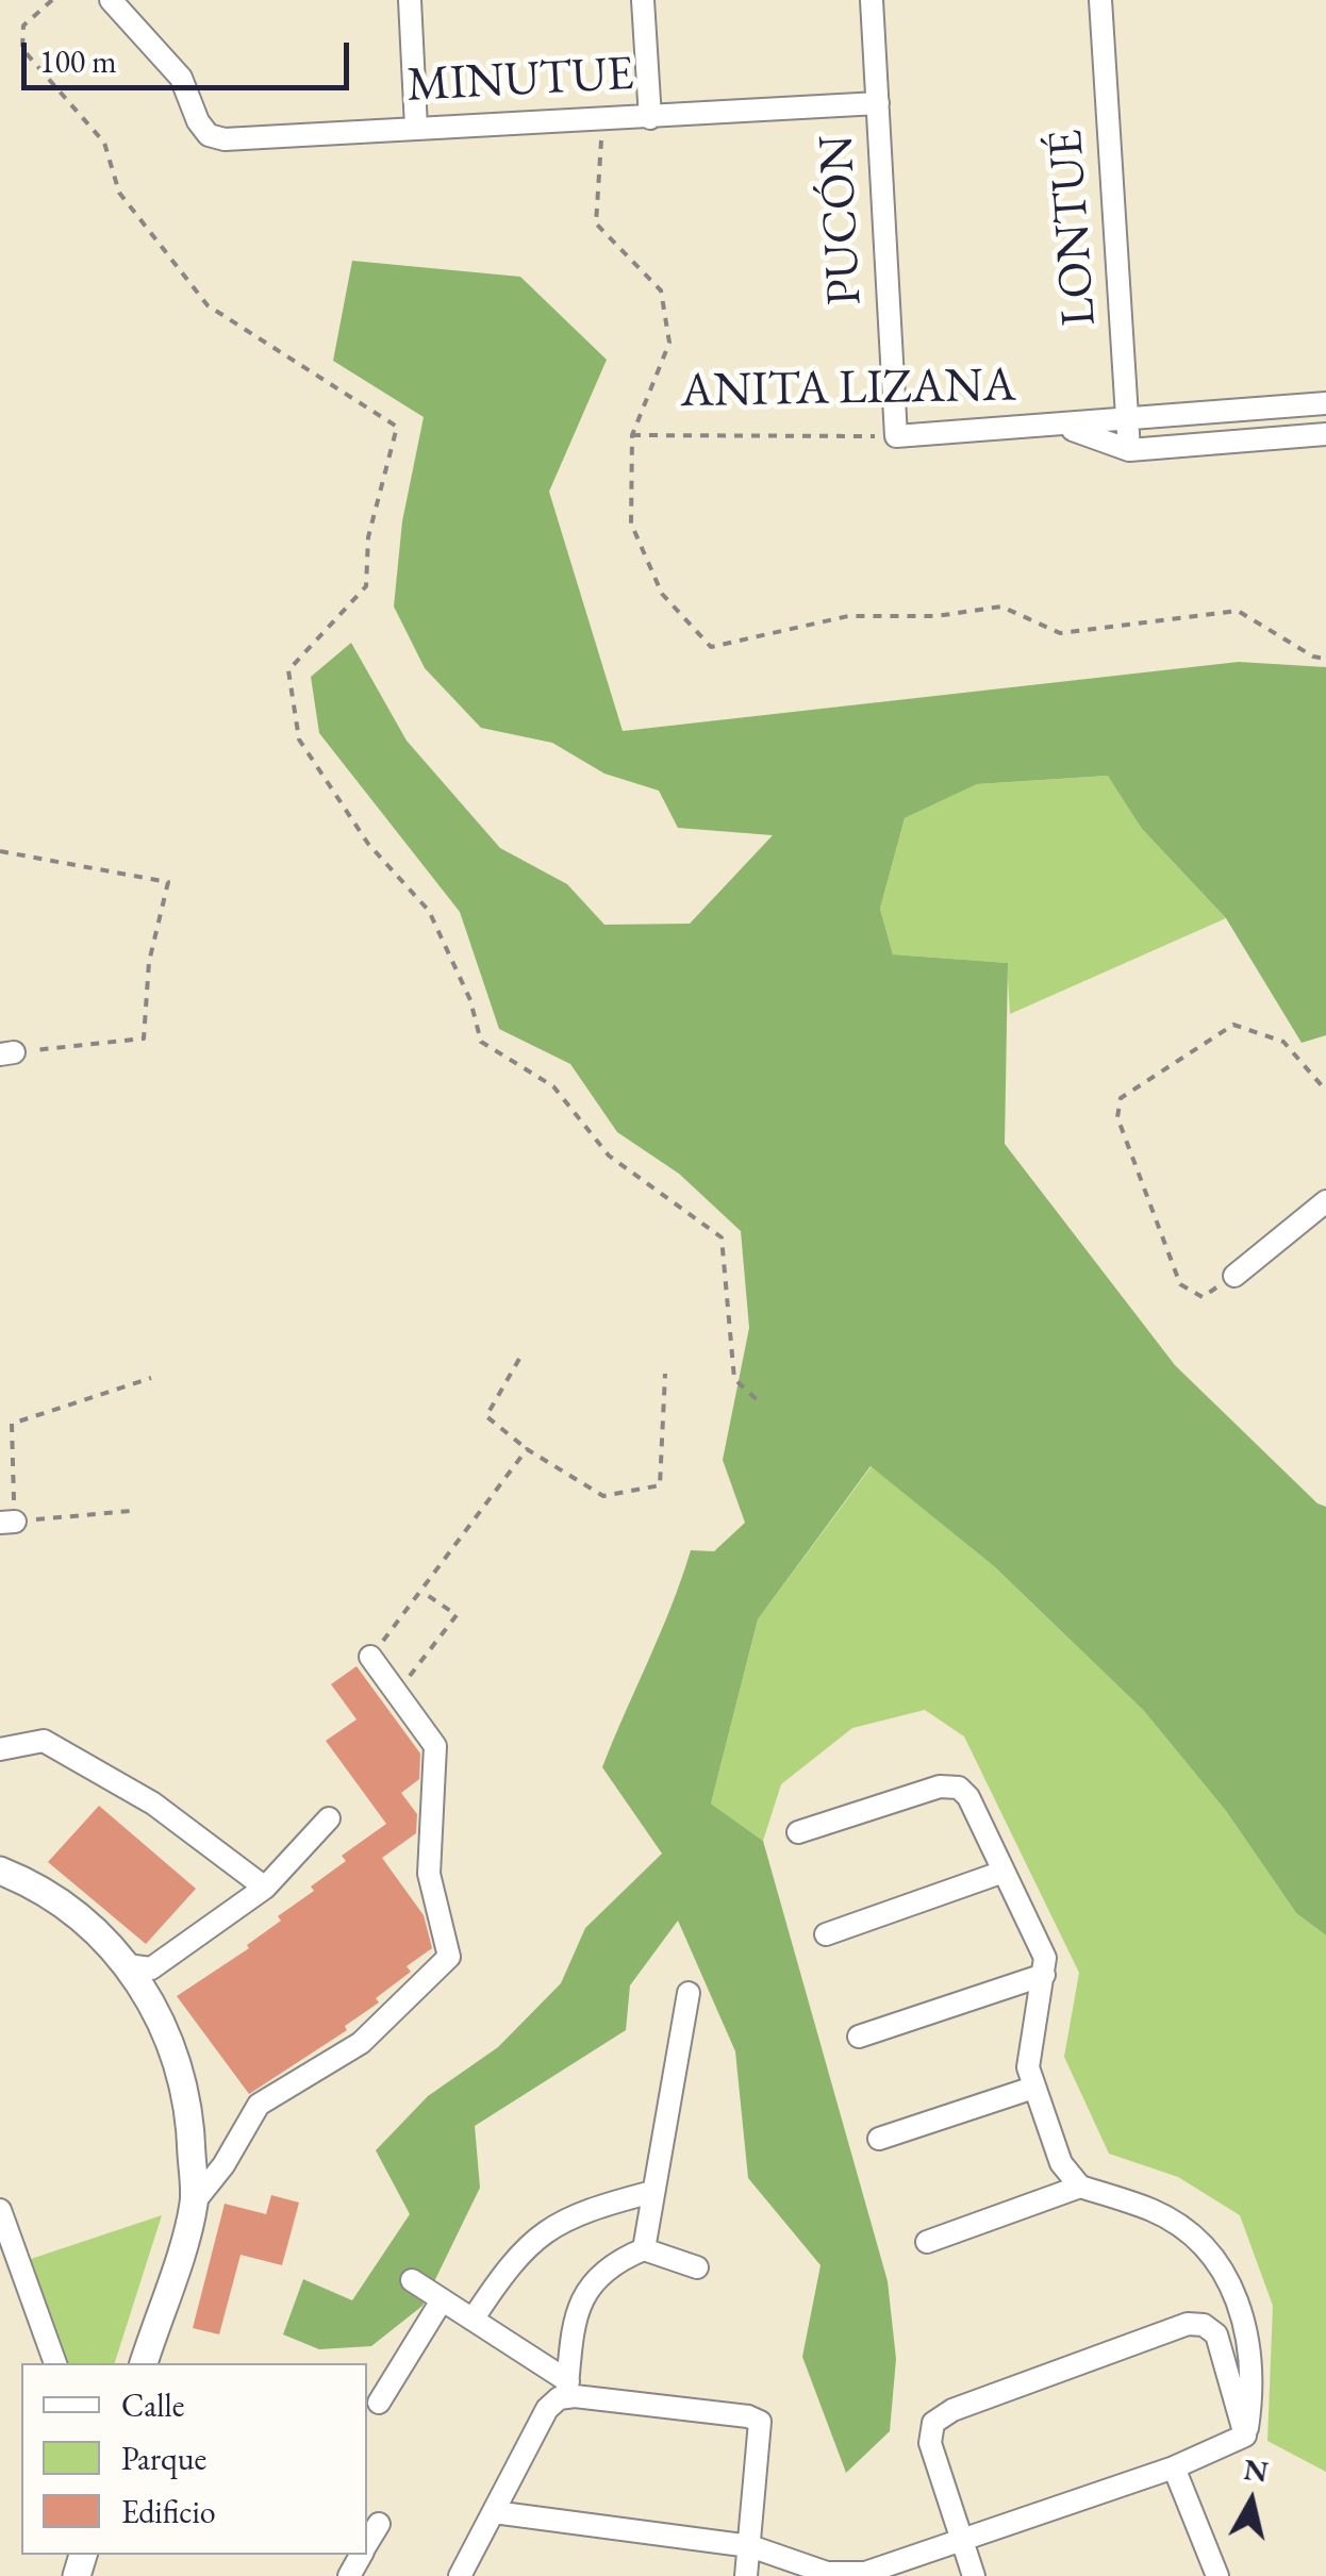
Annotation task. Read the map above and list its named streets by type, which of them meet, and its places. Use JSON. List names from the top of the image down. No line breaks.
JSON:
{"streets":{"street":["MINUTUE","PUCÓN","LONTUÉ","ANITA LIZANA"]},"crossings":[["MINUTUE","PUCÓN"],["PUCÓN","ANITA LIZANA"],["LONTUÉ","ANITA LIZANA"]],"legend":["Calle","Parque","Edificio"],"scale_bar":"100 m","north":"top"}
